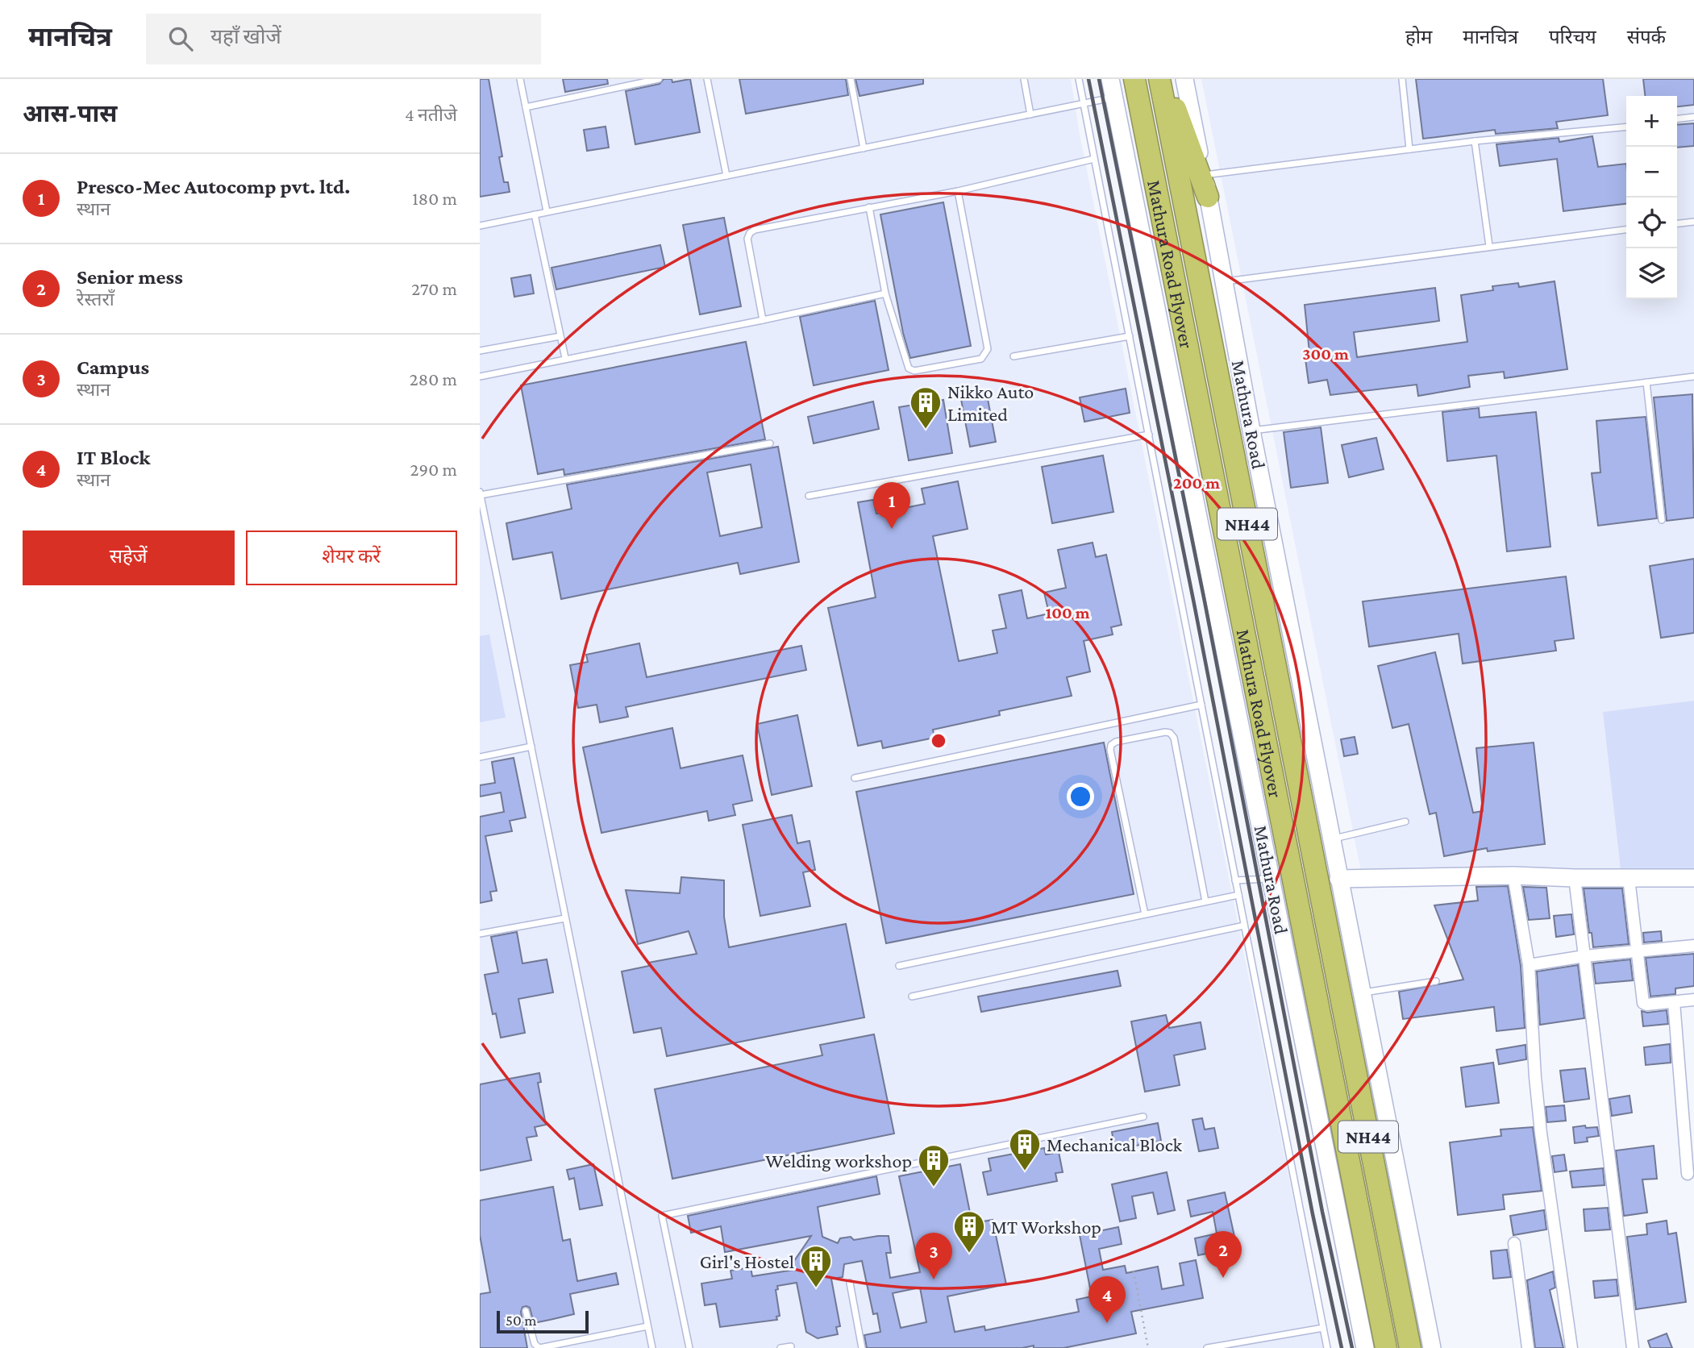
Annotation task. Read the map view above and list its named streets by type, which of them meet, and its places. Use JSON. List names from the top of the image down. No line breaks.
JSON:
{"streets":{"highway":["Mathura Road Flyover","NH44"],"main road":["Mathura Road"]},"places":{"building":["Nikko Auto Limited","Mechanical Block","Welding workshop","MT Workshop","Girl's Hostel"]},"scale_bar":"50 m","page":{"header":"मानचित्र","search":"यहाँ खोजें","nav":["होम","मानचित्र","परिचय","संपर्क"],"heading":["आस-पास","4 नतीजे"],"map_buttons":["+","−"],"list":[{"mark":"1","name":"Presco-Mec Autocomp pvt. ltd.","note":"स्थान","value":"180 m"},{"mark":"2","name":"Senior mess","note":"रेस्तराँ","value":"270 m"},{"mark":"3","name":"Campus","note":"स्थान","value":"280 m"},{"mark":"4","name":"IT Block","note":"स्थान","value":"290 m"}],"pins":["1","2","3","4"],"buttons":["सहेजें","शेयर करें"],"scale":"50 m"},"rings":["300 m","200 m","100 m"]}
